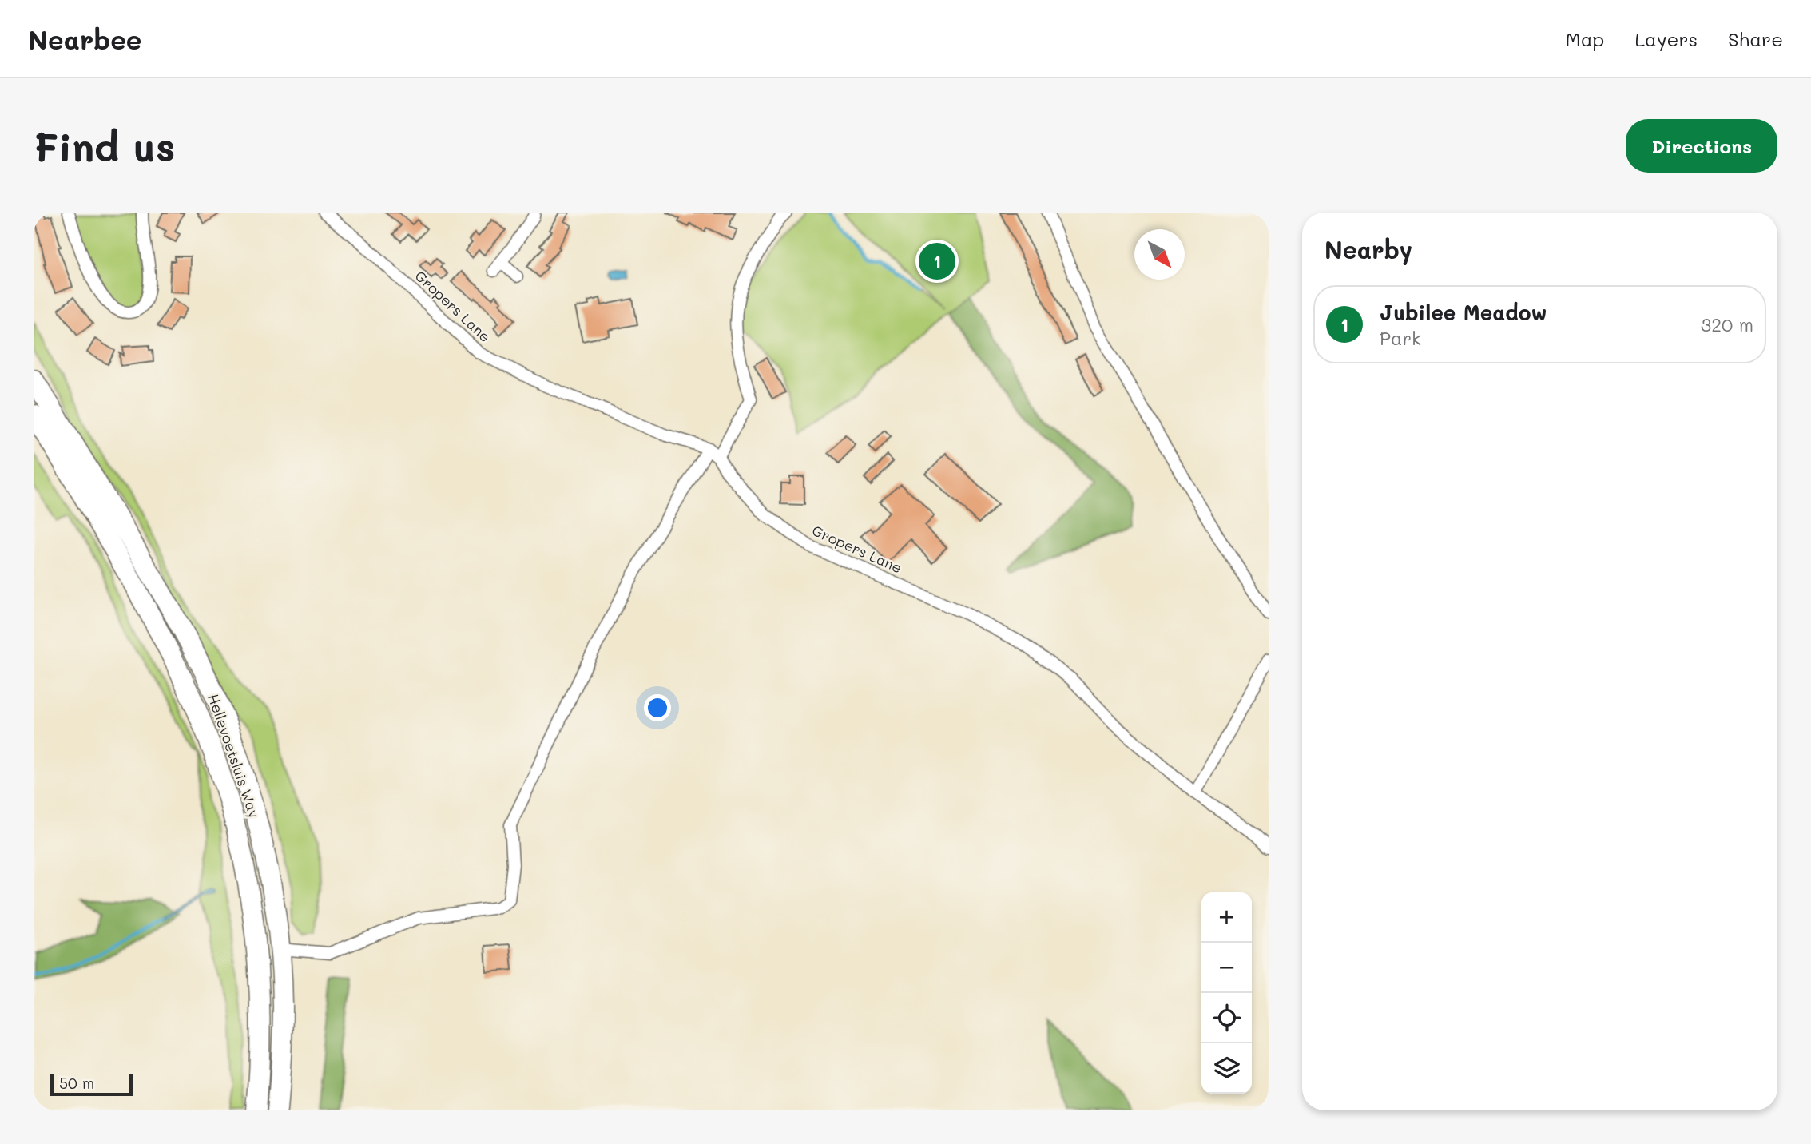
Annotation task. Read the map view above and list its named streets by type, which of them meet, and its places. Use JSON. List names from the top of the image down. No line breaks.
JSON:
{"streets":{"highway":["Hellevoetsluis Way"],"street":["Gropers Lane"]},"scale_bar":"50 m","north":"bottom right","page":{"header":"Nearbee","nav":["Map","Layers","Share"],"buttons":"Directions","title":"Find us","heading":"Nearby","pins":"1","list":[{"mark":"1","name":"Jubilee Meadow","note":"Park","value":"320 m"}],"map_buttons":["+","−"],"scale":"50 m"}}
